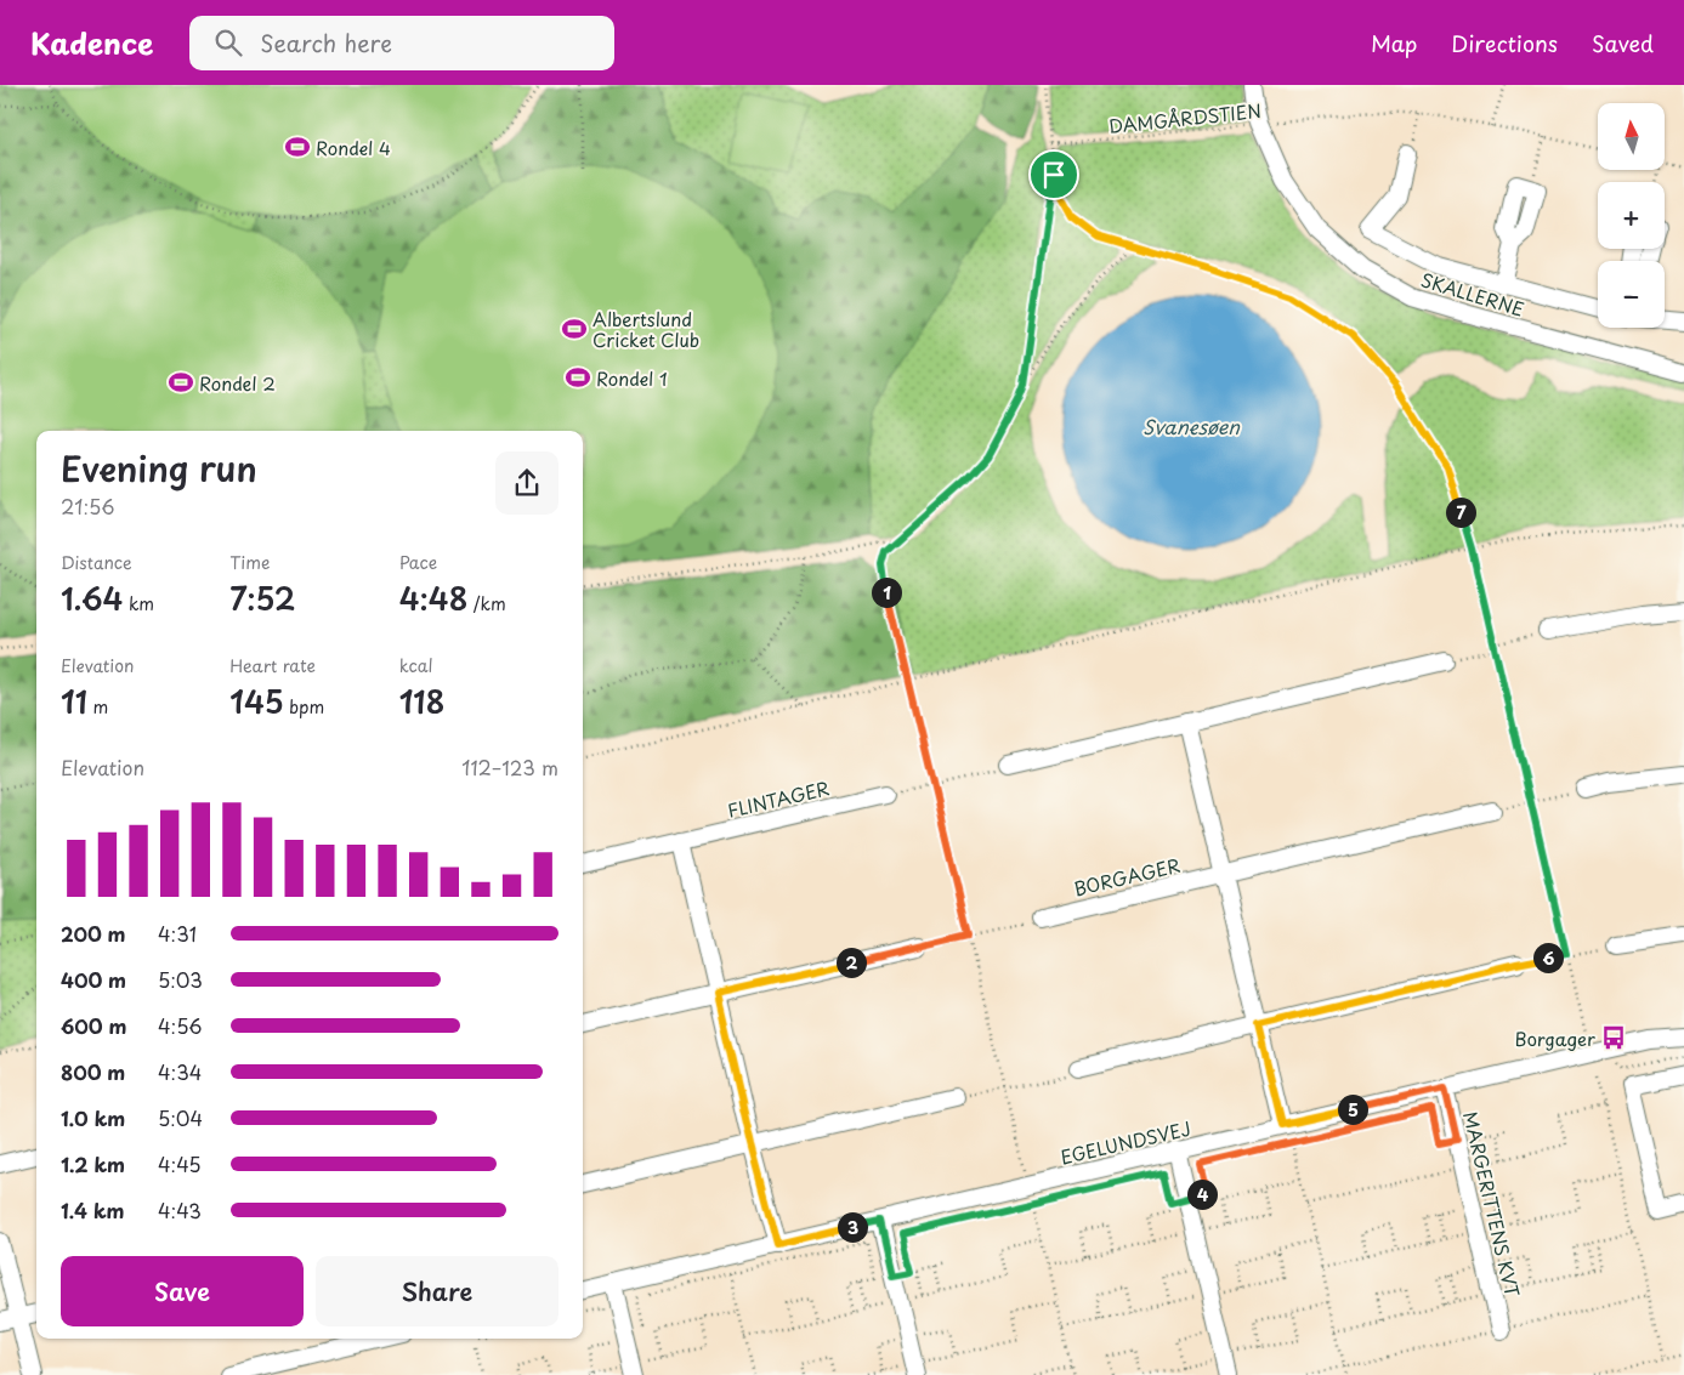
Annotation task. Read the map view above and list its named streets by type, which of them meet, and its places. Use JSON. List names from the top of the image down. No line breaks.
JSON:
{"streets":{"street":["SKALLERNE","FLINTAGER","BORGAGER","EGELUNDSVEJ","MARGERITTENS KVT"],"path":["DAMGÅRDSTIEN"]},"crossings":[["DAMGÅRDSTIEN","SKALLERNE"],["EGELUNDSVEJ","MARGERITTENS KVT"]],"water":["Svanesøen"],"places":{"sports":["Rondel 4","Albertslund Cricket Club","Rondel 1","Rondel 2"],"bus stop":["Borgager"]},"north":"top","page":{"header":"Kadence","search":"Search here","nav":["Map","Directions","Saved"],"map_buttons":["+","−"],"heading":["Evening run","21:56"],"pins":["7","1","6","2","5","4","3"],"stats":[["Distance","1.64 km"],["Time","7:52"],["Pace","4:48 /km"],["Elevation","11 m"],["Heart rate","145 bpm"],["kcal","118"]],"chart":["Elevation","112–123 m"],"list":[{"name":"200 m","note":"4:31"},{"name":"400 m","note":"5:03"},{"name":"600 m","note":"4:56"},{"name":"800 m","note":"4:34"},{"name":"1.0 km","note":"5:04"},{"name":"1.2 km","note":"4:45"},{"name":"1.4 km","note":"4:43"}],"buttons":["Save","Share"]}}
